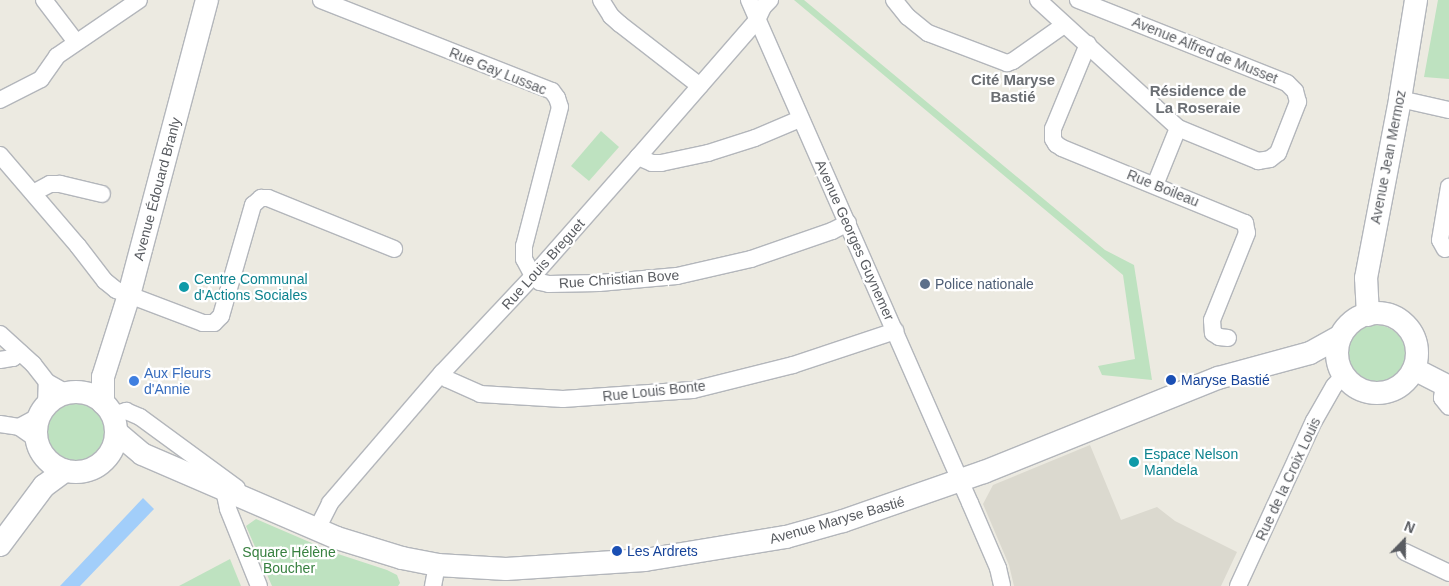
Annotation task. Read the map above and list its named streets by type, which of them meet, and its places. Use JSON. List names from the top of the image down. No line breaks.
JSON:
{"streets":{"street":["Avenue Alfred de Musset","Rue Gay Lussac","Avenue Jean Mermoz","Rue Boileau","Avenue Édouard Branly","Avenue Georges Guynemer","Rue Louis Breguet","Rue Christian Bove","Rue Louis Bonte","Rue de la Croix Louis","Avenue Maryse Bastié"]},"crossings":[["Rue Gay Lussac","Rue Louis Breguet"],["Rue Gay Lussac","Rue Christian Bove"],["Avenue Jean Mermoz","Rue de la Croix Louis"],["Avenue Jean Mermoz","Avenue Maryse Bastié"],["Avenue Édouard Branly","Avenue Maryse Bastié"],["Avenue Georges Guynemer","Rue Louis Breguet"],["Avenue Georges Guynemer","Rue Christian Bove"],["Avenue Georges Guynemer","Rue Louis Bonte"],["Avenue Georges Guynemer","Avenue Maryse Bastié"],["Rue Louis Breguet","Rue Christian Bove"],["Rue Louis Breguet","Rue Louis Bonte"],["Rue Louis Breguet","Avenue Maryse Bastié"],["Rue de la Croix Louis","Avenue Maryse Bastié"]],"districts":["Cité Maryse Bastié","Résidence de La Roseraie"],"parks":["Square Hélène Boucher"],"places":["Police nationale","Centre Communal d'Actions Sociales","Maryse Bastié","Aux Fleurs d'Annie","Espace Nelson Mandela","Les Ardrets"],"north":"top"}
